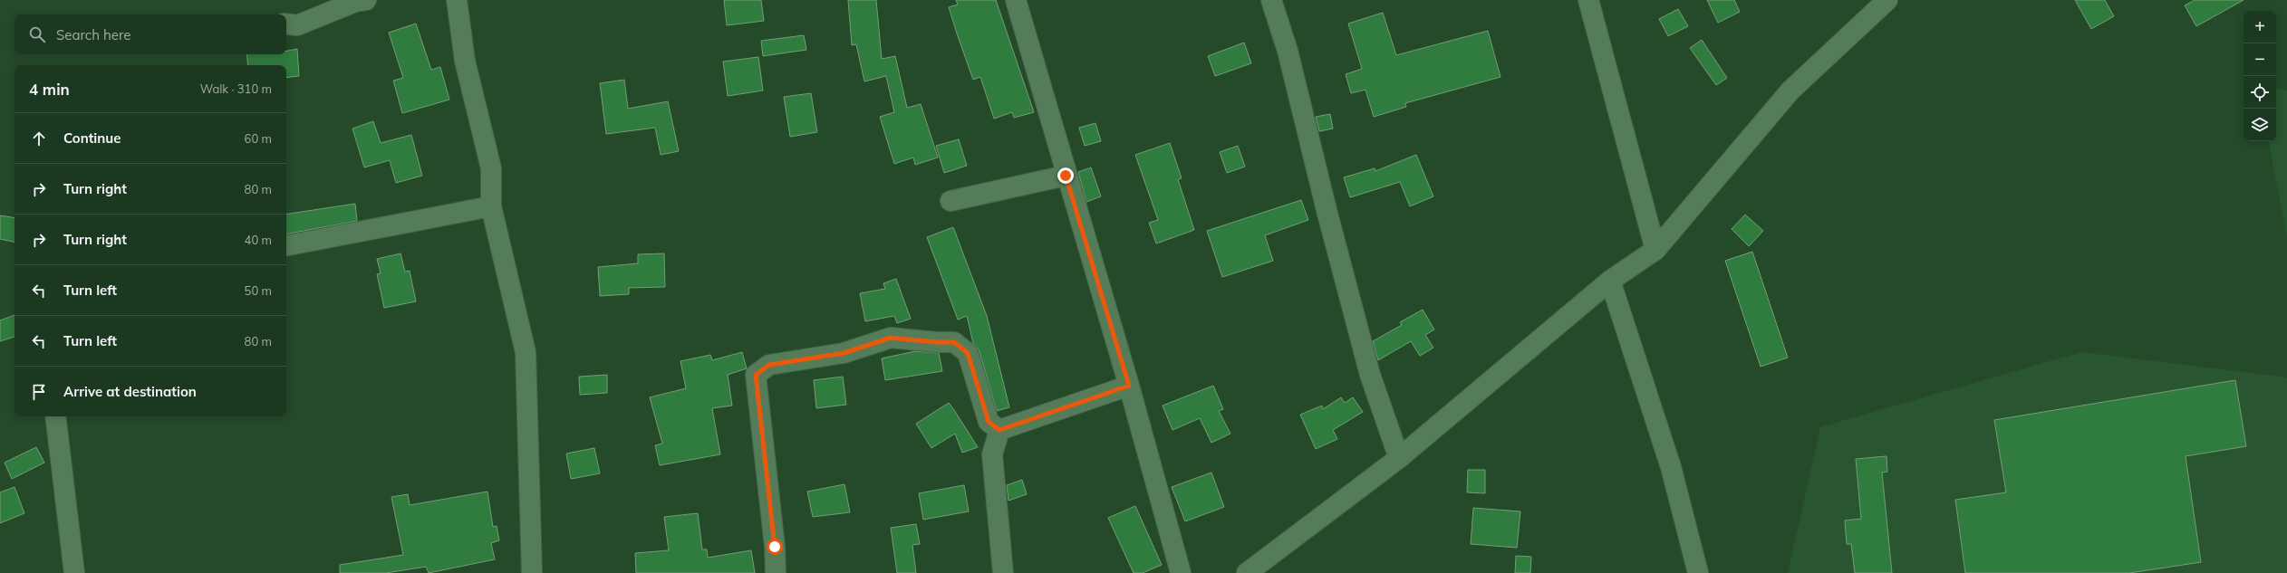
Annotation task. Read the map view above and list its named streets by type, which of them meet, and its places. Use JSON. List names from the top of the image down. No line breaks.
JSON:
{"page":{"map_buttons":["+","−"],"search":"Search here","heading":["4 min","Walk · 310 m"],"list":[["Continue","60 m"],["Turn right","80 m"],["Turn right","40 m"],["Turn left","50 m"],["Turn left","80 m"],"Arrive at destination"]}}
